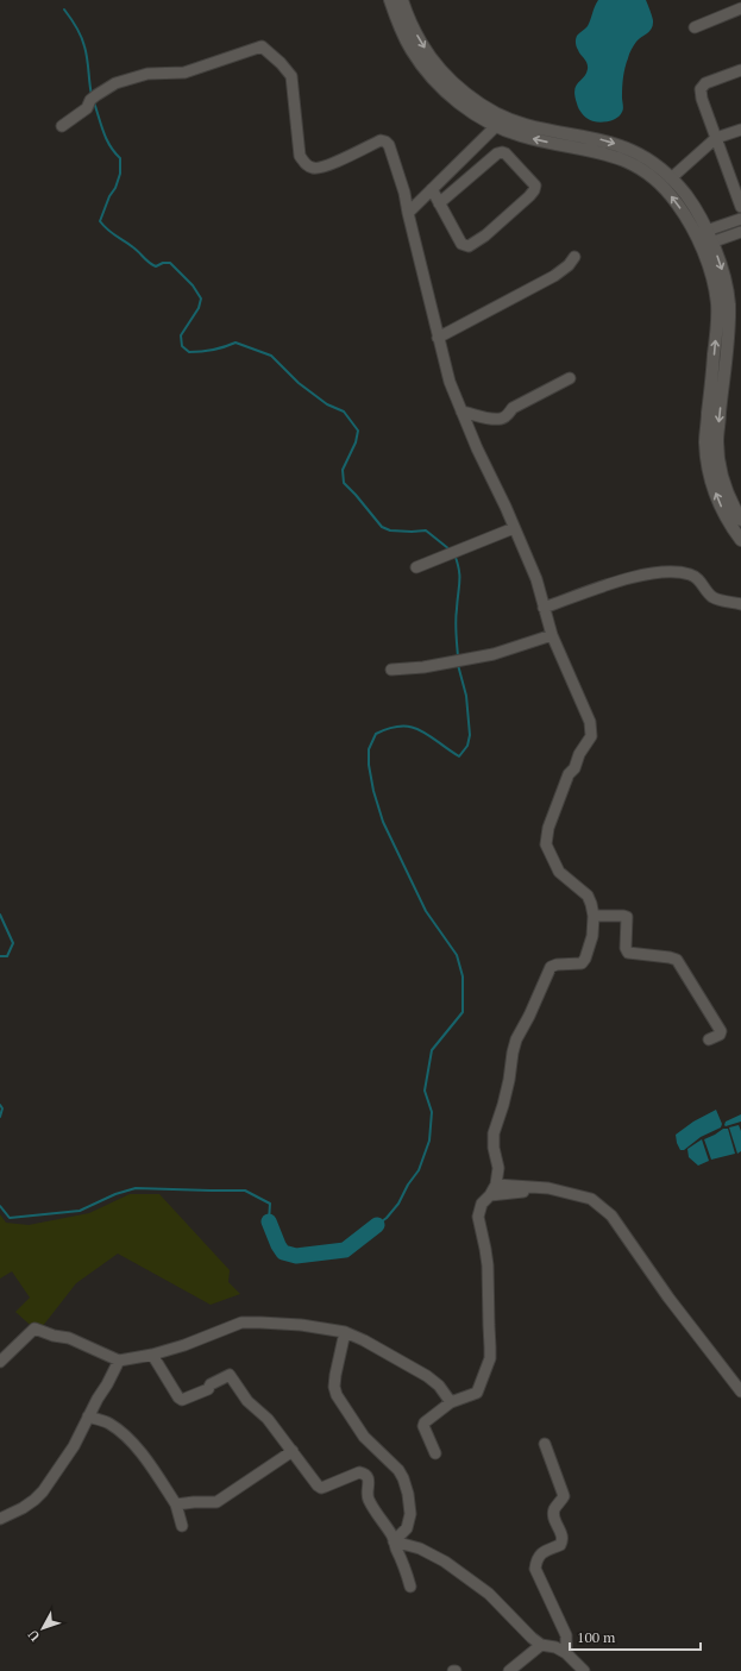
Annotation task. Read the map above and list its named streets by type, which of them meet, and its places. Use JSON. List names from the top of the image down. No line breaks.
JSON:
{"scale_bar":"100 m","north":"bottom left"}
